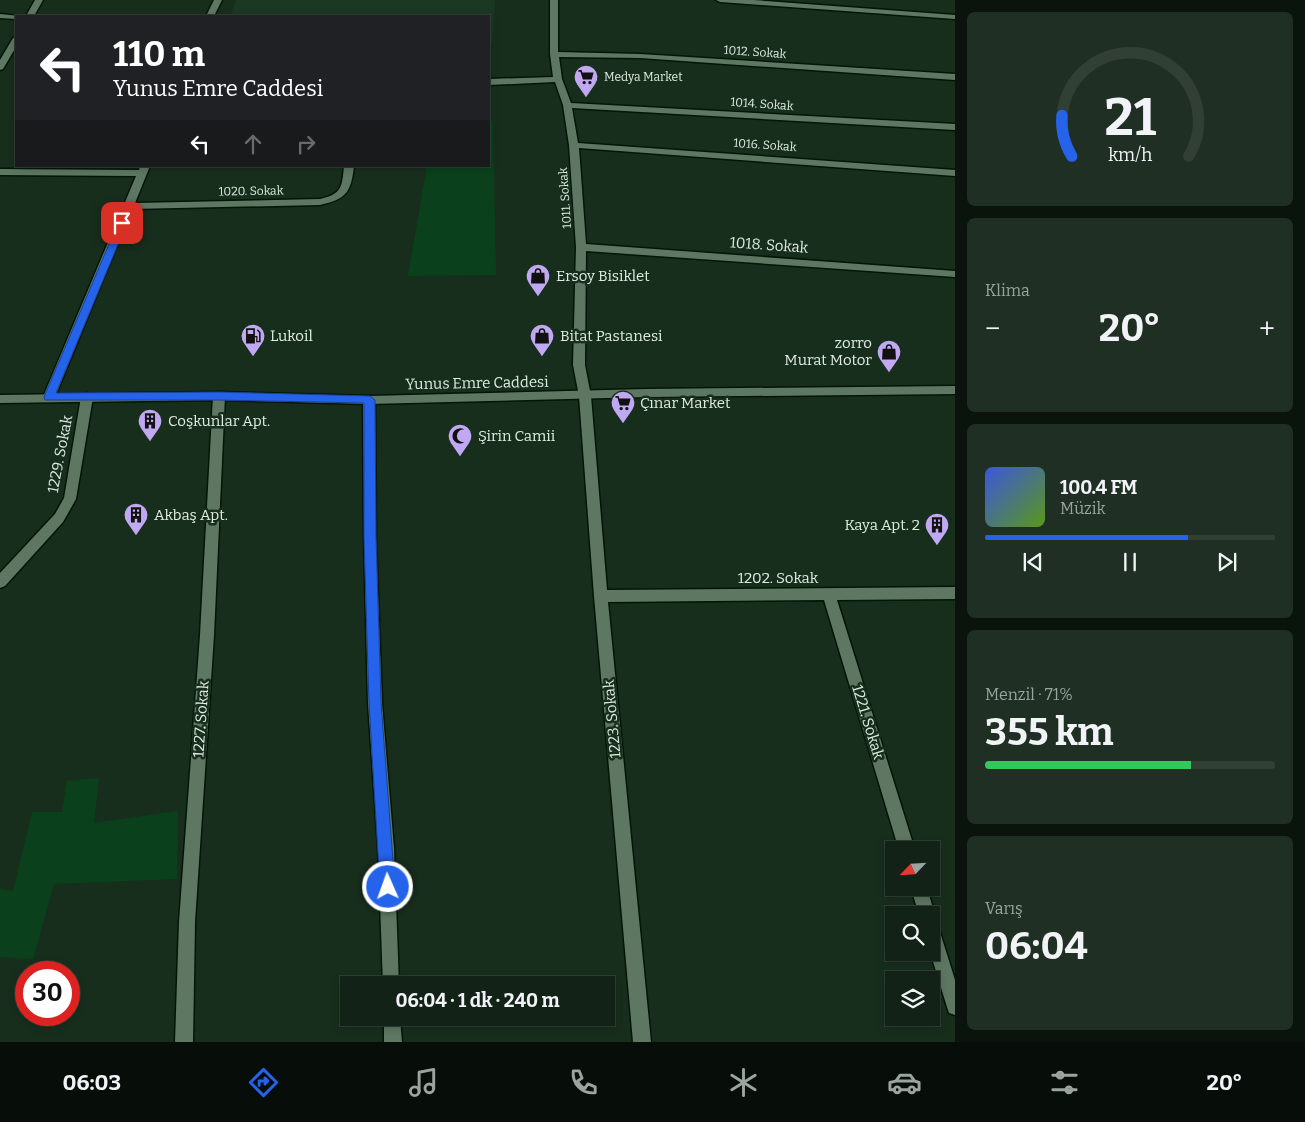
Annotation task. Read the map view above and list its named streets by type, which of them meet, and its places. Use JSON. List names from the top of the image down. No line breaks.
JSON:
{"streets":{"street":["1012. Sokak","1014. Sokak","1016. Sokak","1020. Sokak","1011. Sokak","1018. Sokak","Yunus Emre Caddesi","1229. Sokak","1202. Sokak","1227. Sokak","1223. Sokak","1221. Sokak"]},"crossings":[["1012. Sokak","1011. Sokak"],["1014. Sokak","1011. Sokak"],["1016. Sokak","1011. Sokak"],["1011. Sokak","1018. Sokak"],["1011. Sokak","Yunus Emre Caddesi"],["1011. Sokak","1223. Sokak"],["Yunus Emre Caddesi","1229. Sokak"],["Yunus Emre Caddesi","1227. Sokak"],["Yunus Emre Caddesi","1223. Sokak"],["1202. Sokak","1223. Sokak"],["1202. Sokak","1221. Sokak"]],"places":{"supermarket":["Medya Market","Çınar Market"],"shop":["Ersoy Bisiklet","Bitat Pastanesi","zorro Murat Motor"],"fuel station":["Lukoil"],"building":["Coşkunlar Apt.","Akbaş Apt.","Kaya Apt. 2"],"mosque":["Şirin Camii"]},"north":"bottom left","page":{"turn":["110 m","Yunus Emre Caddesi"],"tile":["Klima",["Menzil · 71%","355 km"],["Varış","06:04"]],"heat":["−","20°","+"],"song":["100.4 FM","Müzik"],"limit":"30","trip":"06:04 · 1 dk · 240 m","tabs":["06:03","20°"],"gauge":["21","km/h"]}}
